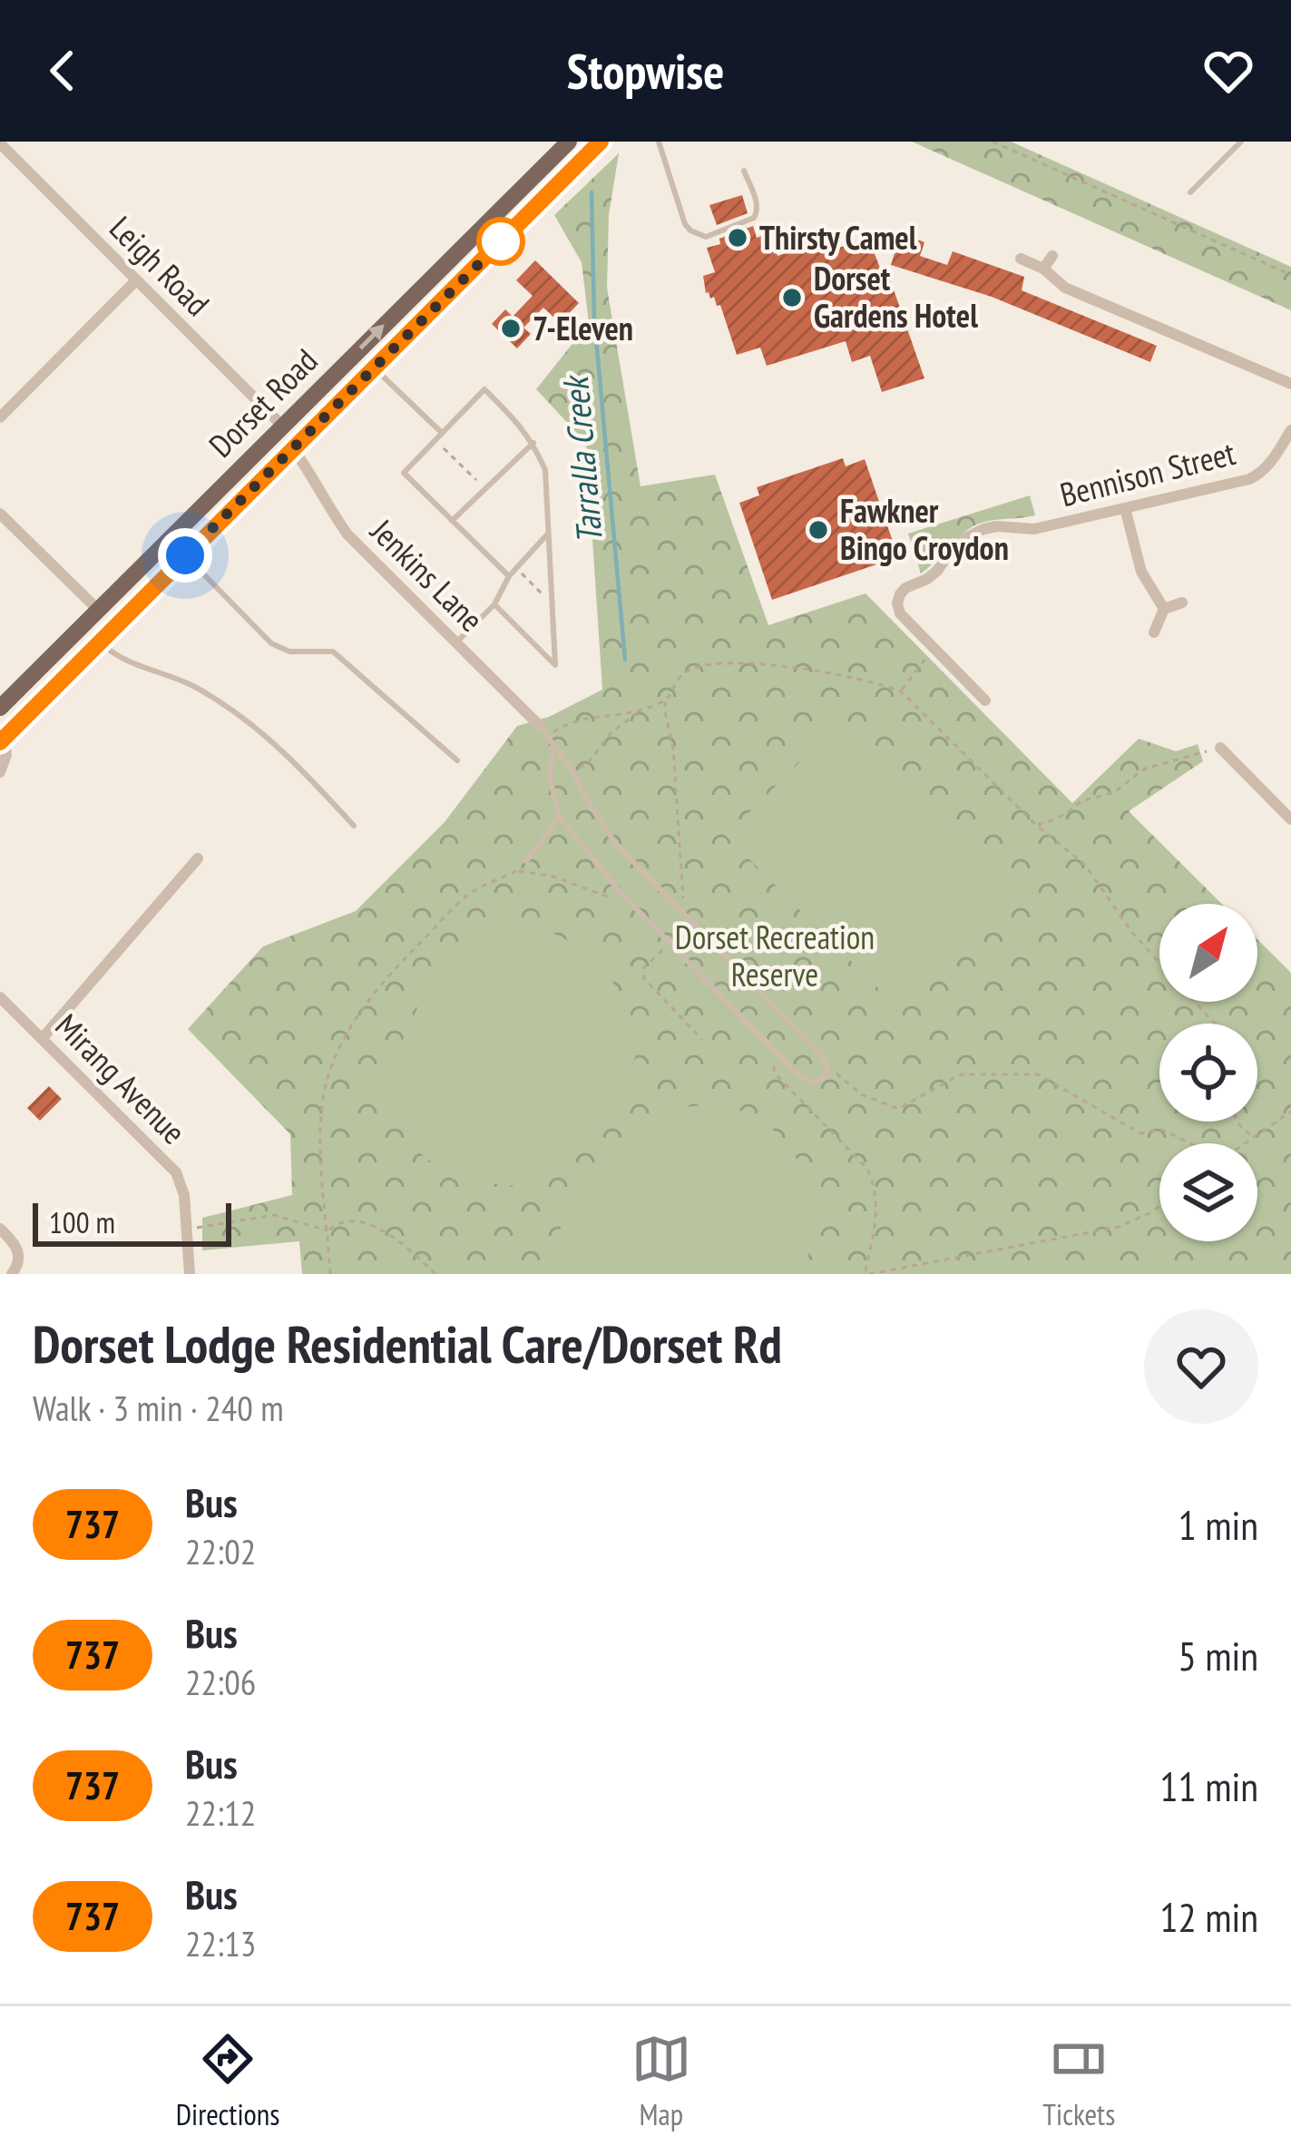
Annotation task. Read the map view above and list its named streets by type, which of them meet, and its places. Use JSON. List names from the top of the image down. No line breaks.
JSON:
{"streets":{"main road":["Dorset Road"],"street":["Leigh Road","Bennison Street","Jenkins Lane","Mirang Avenue"]},"crossings":[["Leigh Road","Dorset Road"],["Dorset Road","Jenkins Lane"]],"water":["Tarralla Creek"],"parks":["Dorset Recreation Reserve"],"places":["Thirsty Camel","Dorset Gardens Hotel","7-Eleven","Fawkner Bingo Croydon"],"lines":["bus line 737"],"scale_bar":"100 m","north":"top right","page":{"header":"Stopwise","scale":"100 m","heading":["Dorset Lodge Residential Care/Dorset Rd","Walk · 3 min · 240 m"],"list":[{"mark":"737","name":"Bus","note":"22:02","value":"1 min"},{"mark":"737","name":"Bus","note":"22:06","value":"5 min"},{"mark":"737","name":"Bus","note":"22:12","value":"11 min"},{"mark":"737","name":"Bus","note":"22:13","value":"12 min"}],"tabs":["Directions","Map","Tickets"]}}
